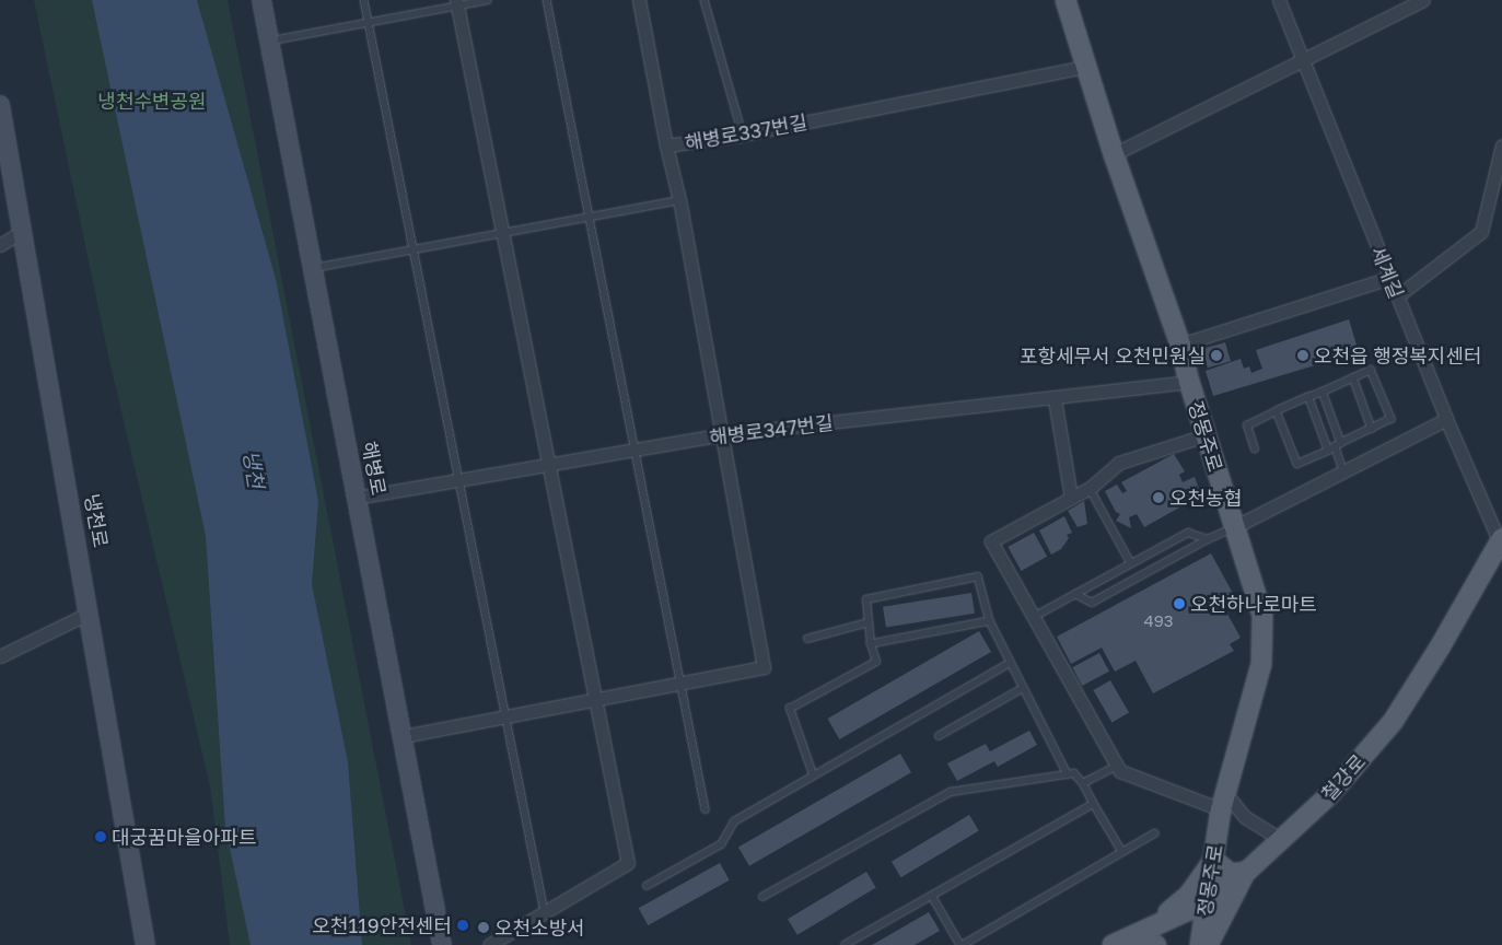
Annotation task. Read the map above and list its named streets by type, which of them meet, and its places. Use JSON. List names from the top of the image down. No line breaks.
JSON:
{"streets":{"main road":["정몽주로","해병로","냉천로","철강로"],"street":["해병로337번길","세계길","해병로347번길"]},"crossings":[["해병로337번길","해병로347번길"],["해병로337번길","정몽주로"],["세계길","철강로"],["해병로347번길","정몽주로"],["해병로347번길","해병로"],["정몽주로","철강로"]],"water":["냉천"],"parks":["냉천수변공원"],"places":["포항세무서 오천민원실","오천읍 행정복지센터","오천농협","오천하나로마트","대궁꿈마을아파트","오천119안전센터","오천소방서"],"house_numbers":["493"]}
